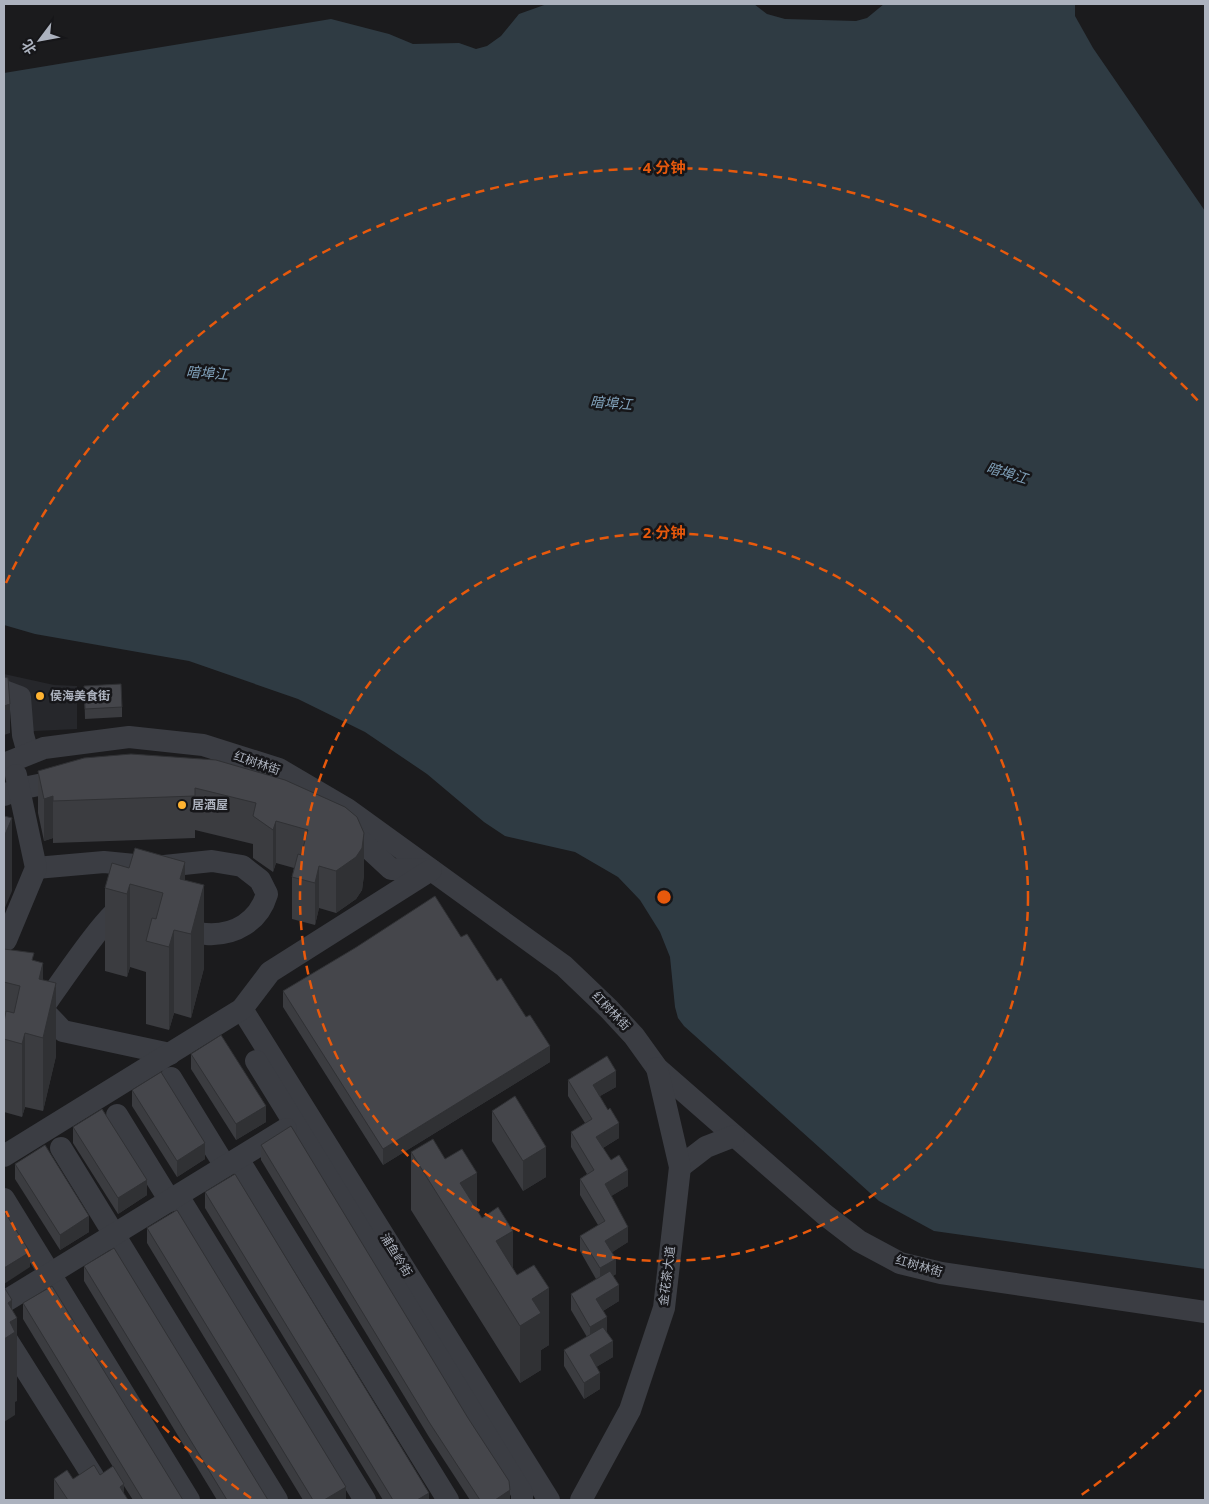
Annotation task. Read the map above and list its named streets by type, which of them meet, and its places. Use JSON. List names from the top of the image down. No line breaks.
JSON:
{"streets":{"street":["红树林街","浦鱼岭街","金花茶大道"]},"crossings":[["红树林街","金花茶大道"]],"water":["暗埠江"],"places":["侯海美食街","居酒屋"],"north":"bottom left","rings":["4 分钟","2 分钟"]}
